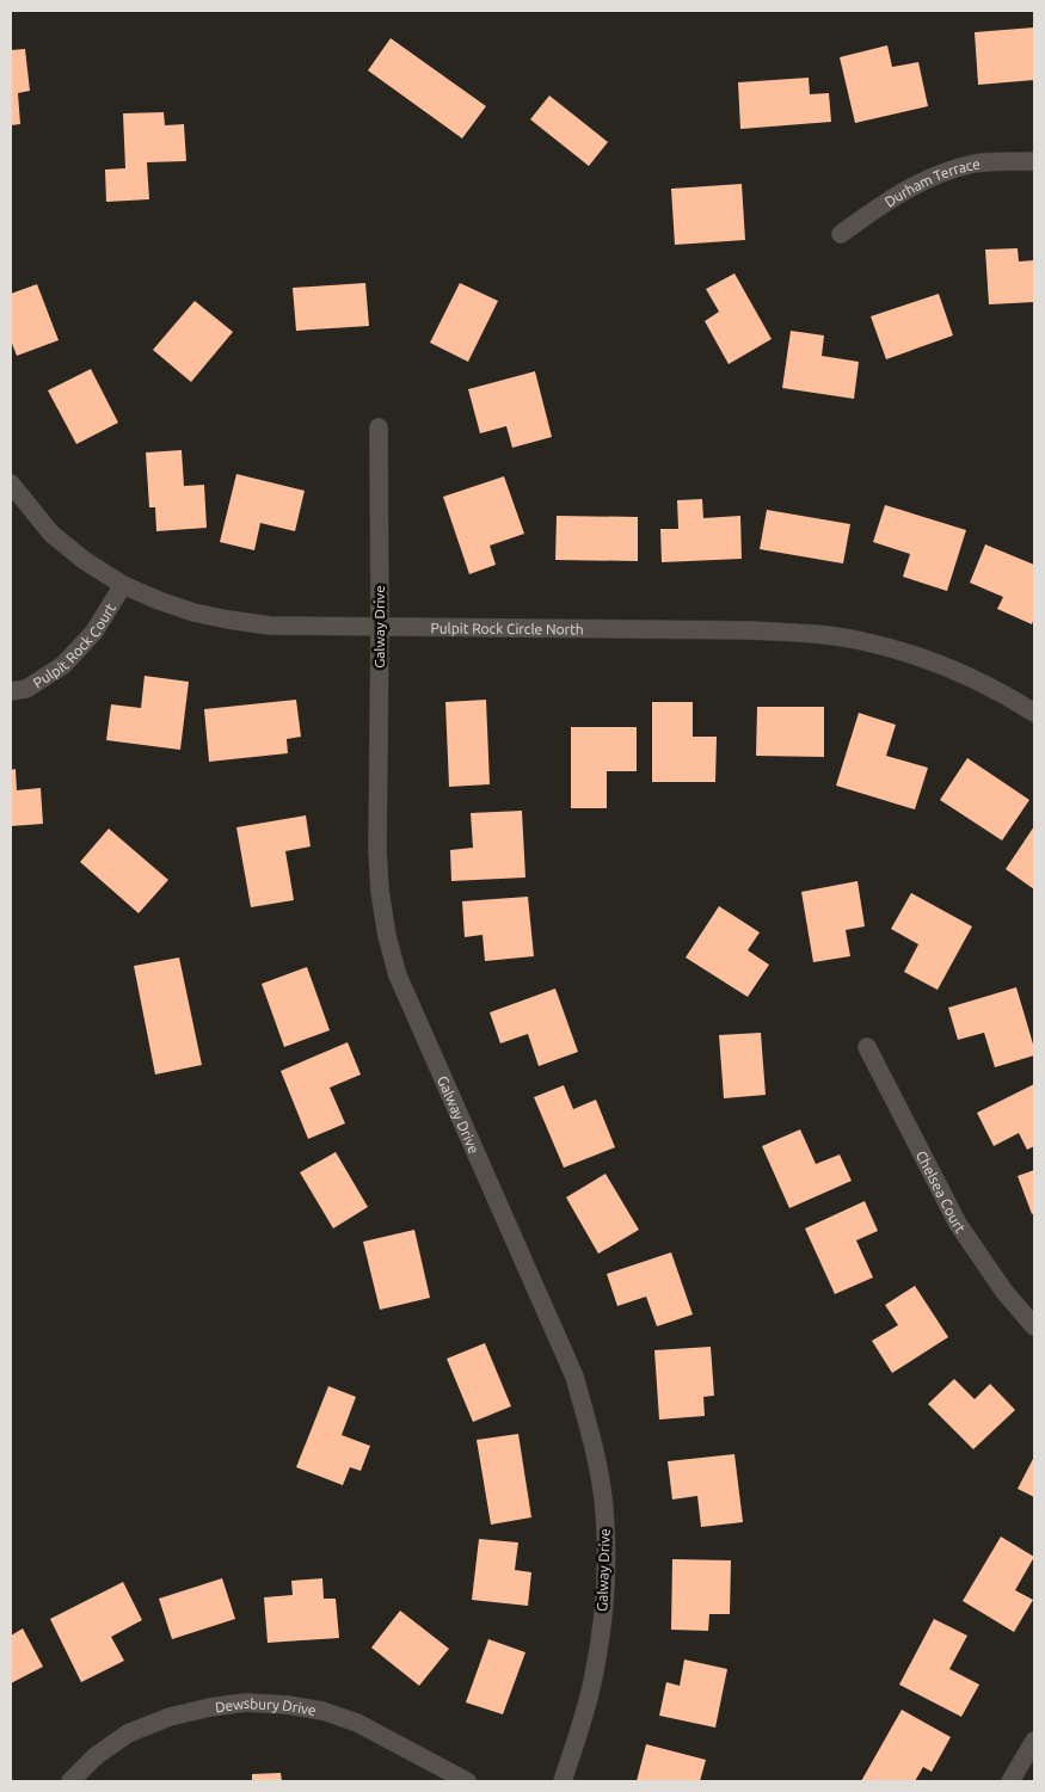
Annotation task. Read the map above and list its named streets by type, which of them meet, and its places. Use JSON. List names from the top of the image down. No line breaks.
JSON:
{"streets":{"street":["Durham Terrace","Galway Drive","Pulpit Rock Circle North","Pulpit Rock Court","Chelsea Court","Dewsbury Drive"]},"crossings":[["Galway Drive","Pulpit Rock Circle North"],["Pulpit Rock Circle North","Pulpit Rock Court"]]}
